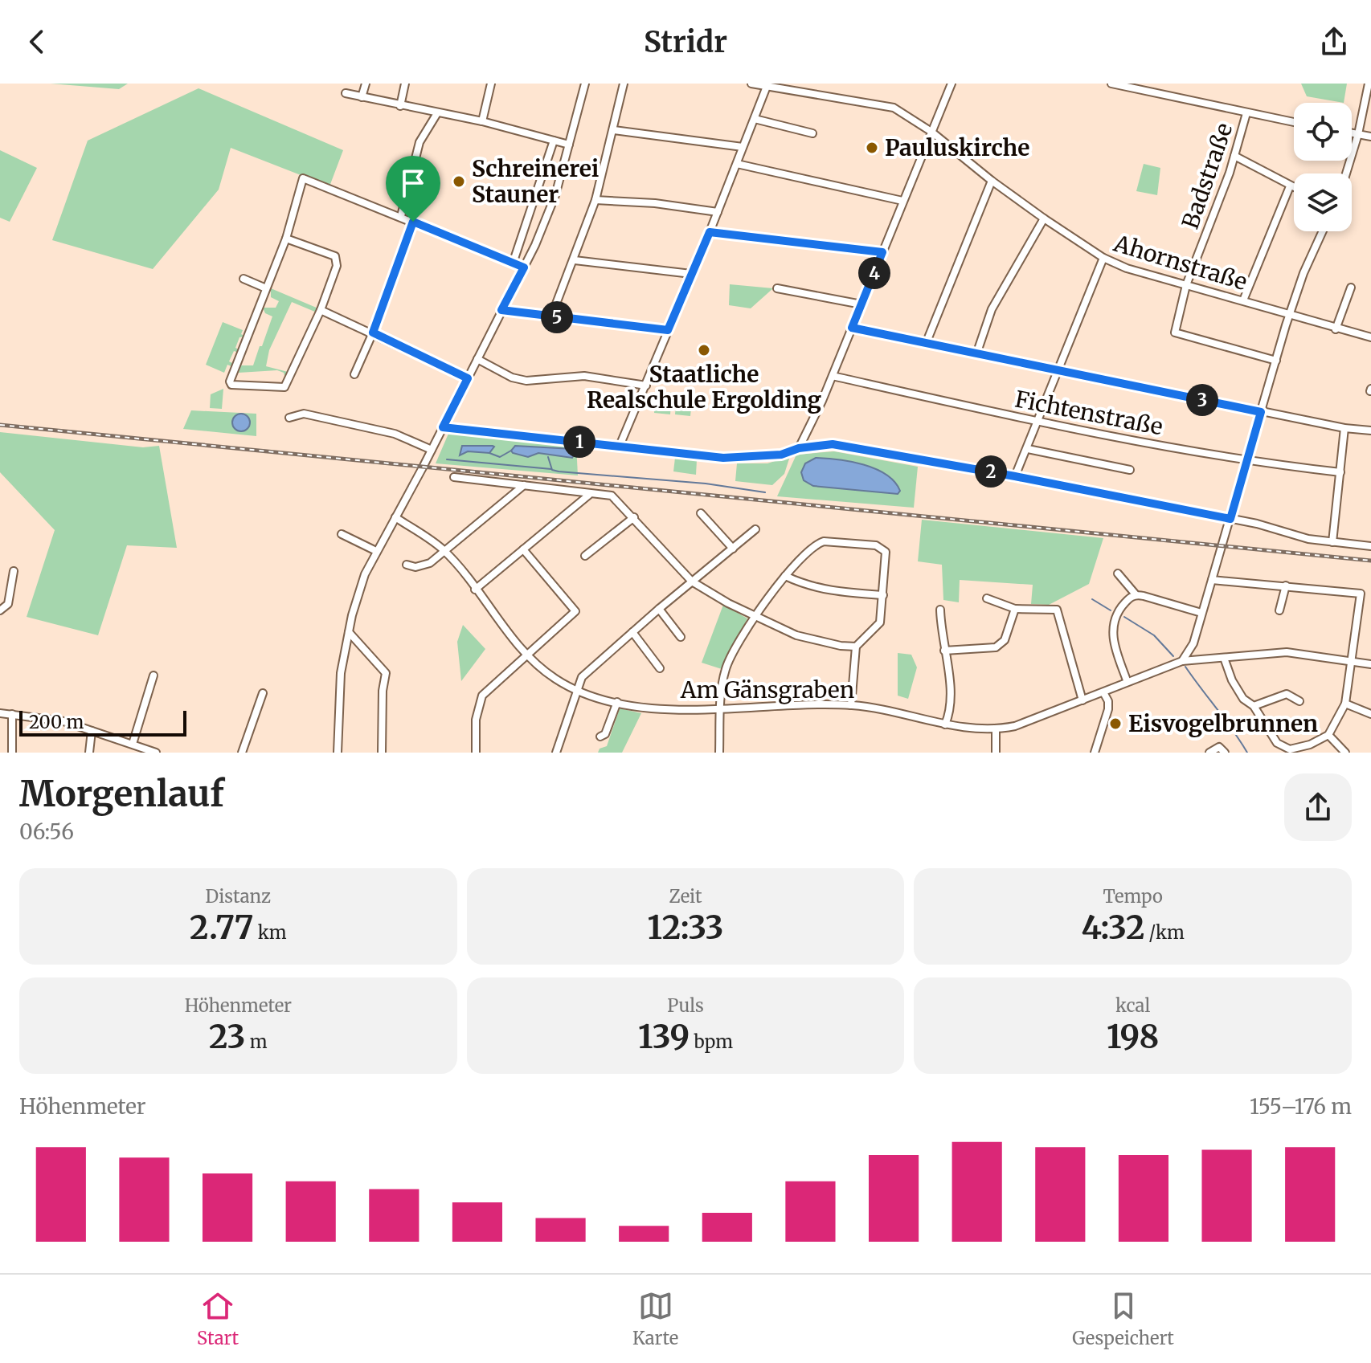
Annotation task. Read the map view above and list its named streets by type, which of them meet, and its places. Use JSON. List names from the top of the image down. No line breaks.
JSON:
{"streets":{"street":["Badstraße","Ahornstraße","Fichtenstraße","Am Gänsgraben"]},"crossings":[["Badstraße","Ahornstraße"]],"places":["Pauluskirche","Schreinerei Stauner","Staatliche Realschule Ergolding","Eisvogelbrunnen"],"scale_bar":"200 m","page":{"header":"Stridr","pins":["4","5","3","1","2"],"scale":"200 m","heading":["Morgenlauf","06:56"],"stats":[["Distanz","2.77 km"],["Zeit","12:33"],["Tempo","4:32 /km"],["Höhenmeter","23 m"],["Puls","139 bpm"],["kcal","198"]],"chart":["Höhenmeter","155–176 m"],"tabs":["Start","Karte","Gespeichert"]}}
